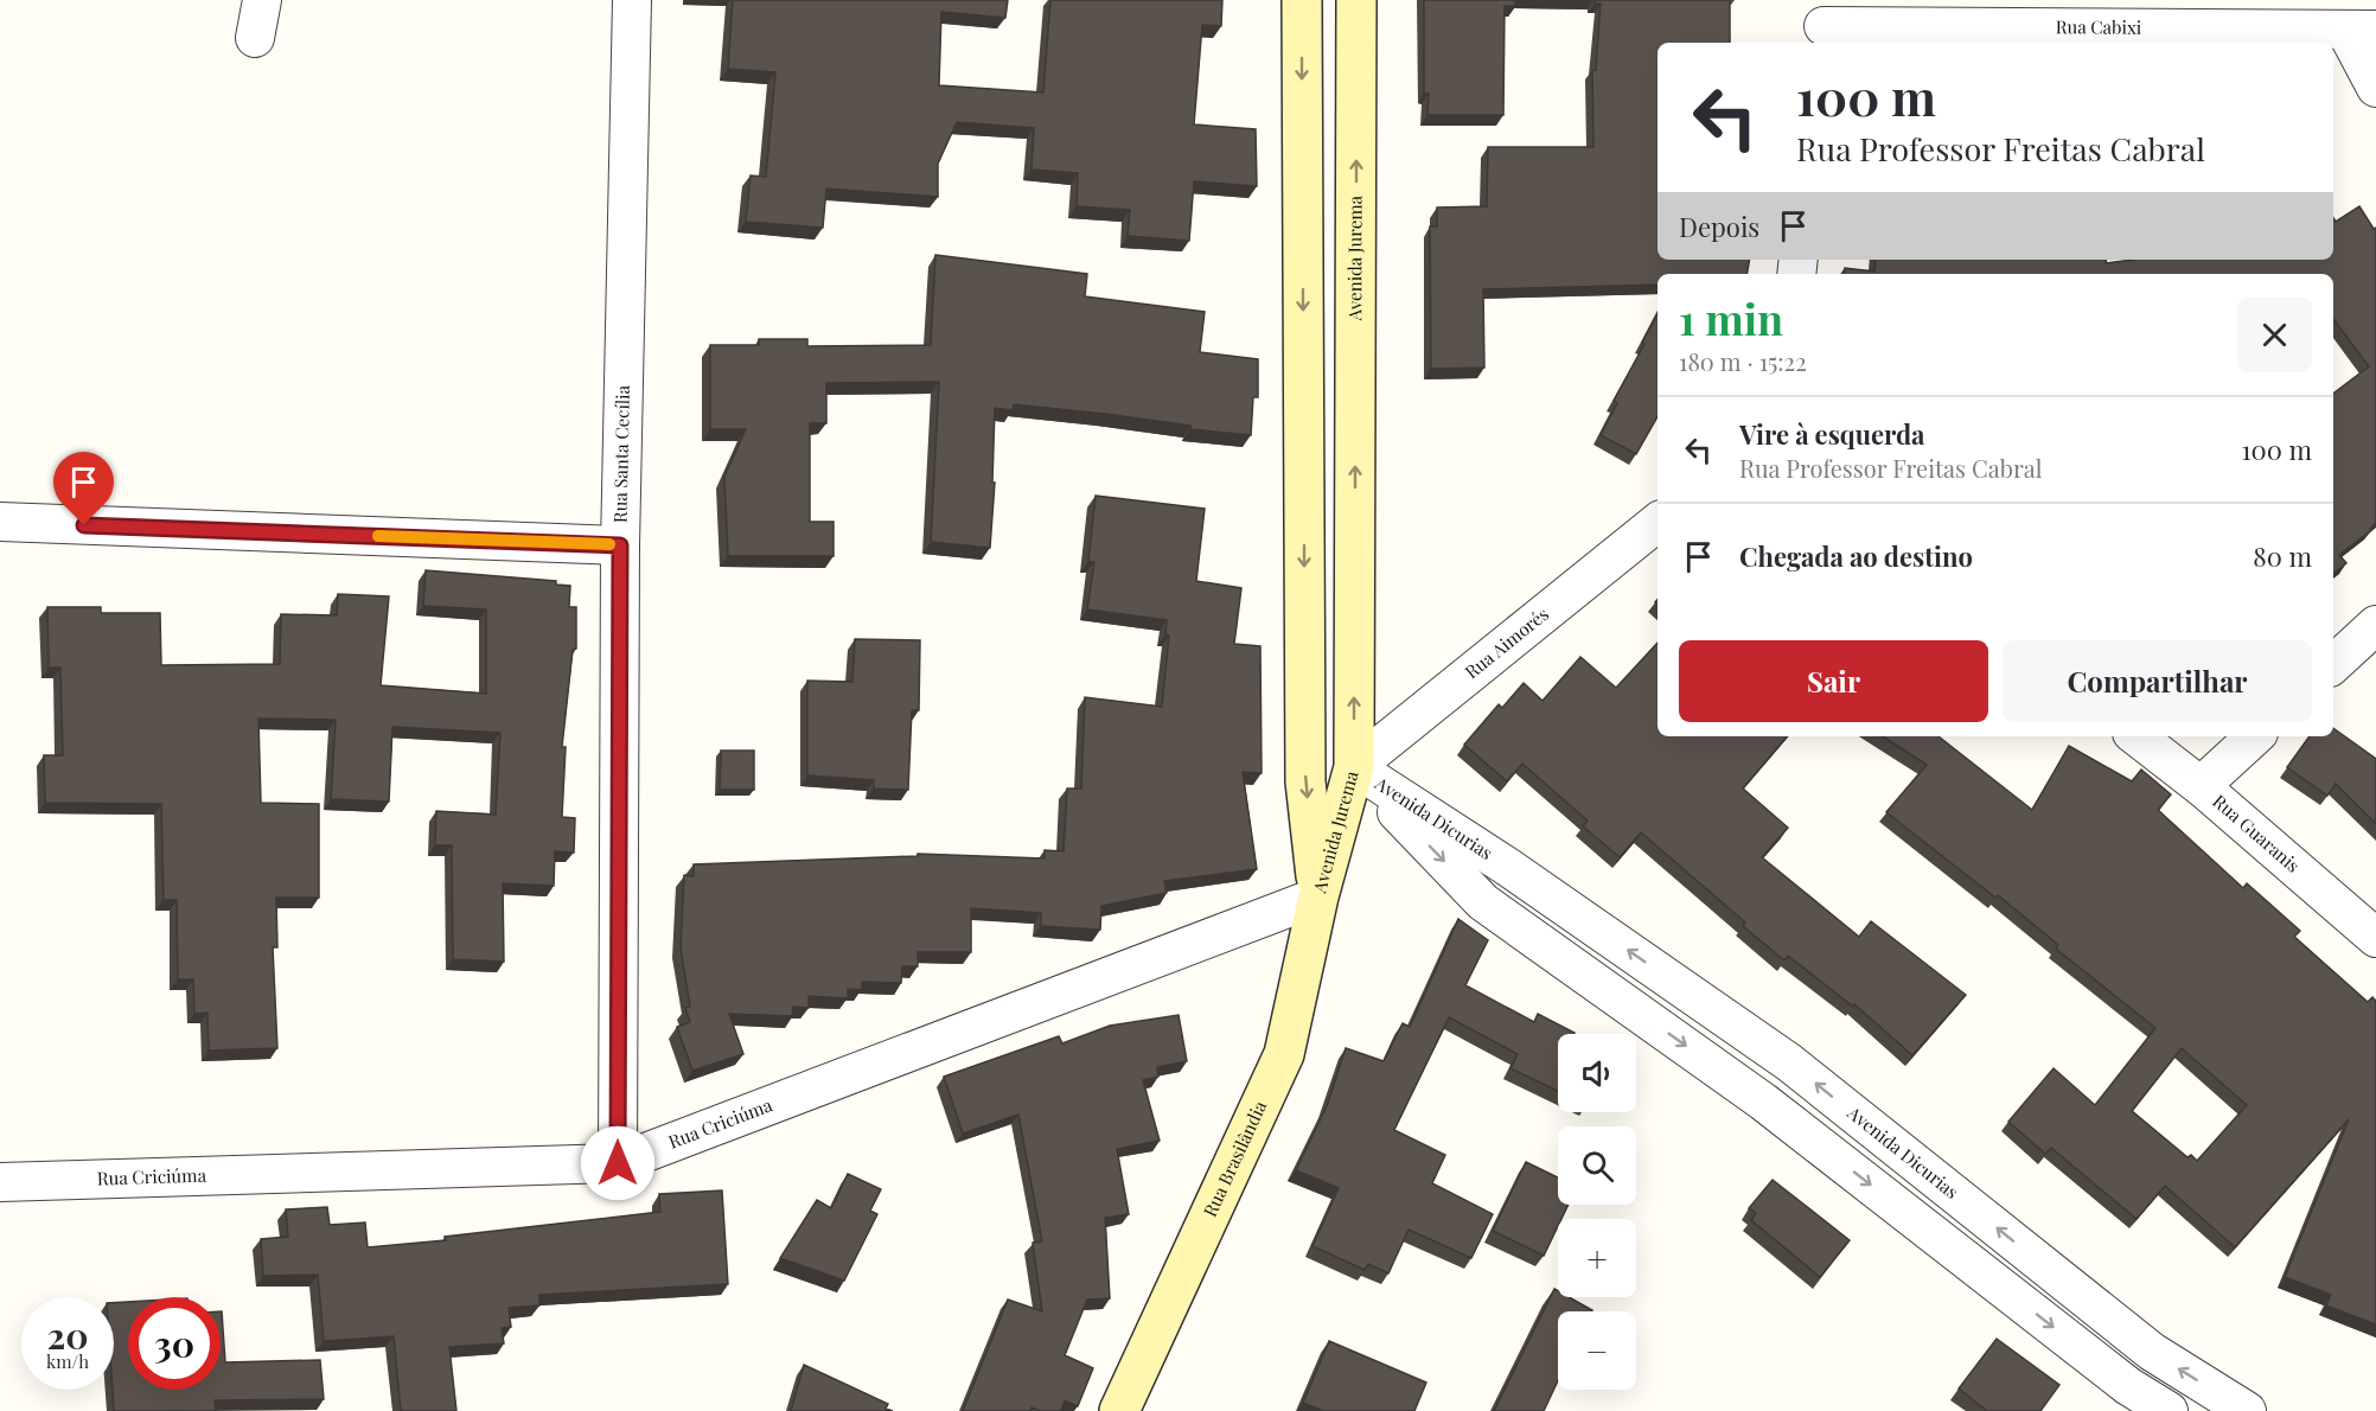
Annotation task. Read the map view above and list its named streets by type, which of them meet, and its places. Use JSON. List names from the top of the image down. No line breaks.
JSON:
{"streets":{"main road":["Avenida Jurema","Rua Brasilândia"],"street":["Rua Cabixi","Rua Santa Cecília","Rua Aimorés","Avenida Dicurias","Rua Guaranis","Rua Criciúma"]},"crossings":[["Avenida Jurema","Rua Aimorés"],["Avenida Jurema","Avenida Dicurias"],["Avenida Jurema","Rua Criciúma"],["Avenida Jurema","Rua Brasilândia"],["Rua Santa Cecília","Rua Criciúma"],["Rua Aimorés","Avenida Dicurias"],["Rua Criciúma","Rua Brasilândia"]],"page":{"turn":["100 m","Rua Professor Freitas Cabral"],"then":"Depois","heading":["1 min","180 m · 15:22"],"list":[{"name":"Vire à esquerda","note":"Rua Professor Freitas Cabral","value":"100 m"},{"name":"Chegada ao destino","value":"80 m"}],"buttons":["Sair","Compartilhar"],"map_buttons":["+","−"],"speed":"20 km/h","limit":"30"}}
